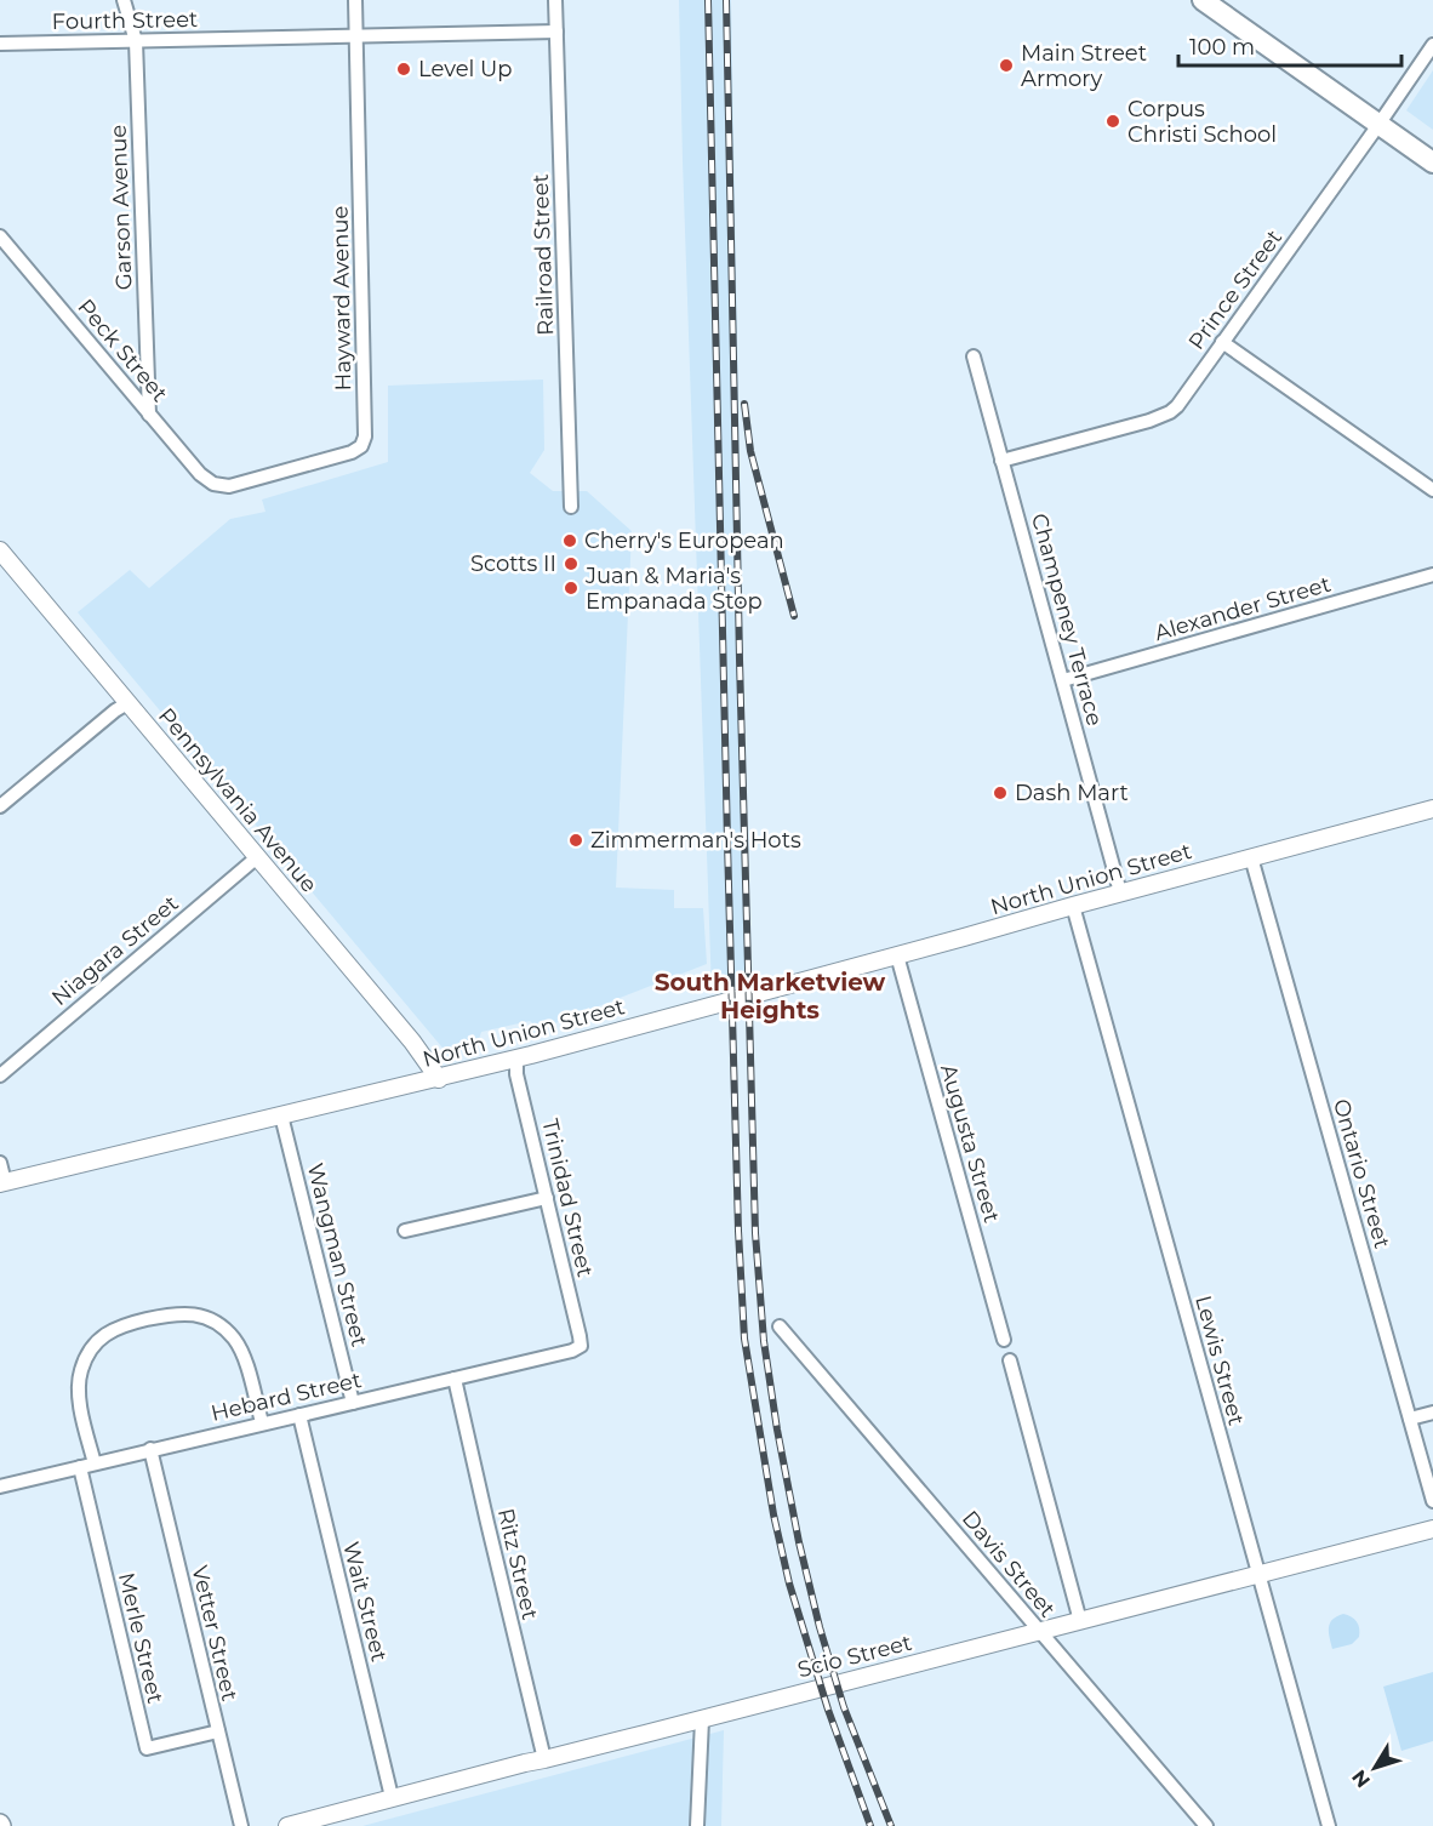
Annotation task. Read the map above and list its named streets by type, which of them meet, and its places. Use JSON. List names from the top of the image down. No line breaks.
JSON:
{"streets":{"street":["Fourth Street","Garson Avenue","Railroad Street","Prince Street","Hayward Avenue","Peck Street","Alexander Street","Champeney Terrace","Pennsylvania Avenue","North Union Street","Niagara Street","Augusta Street","Ontario Street","Trinidad Street","Wangman Street","Lewis Street","Hebard Street","Ritz Street","Davis Street","Wait Street","Vetter Street","Merle Street","Scio Street"]},"crossings":[["Fourth Street","Garson Avenue"],["Fourth Street","Railroad Street"],["Fourth Street","Hayward Avenue"],["Garson Avenue","Peck Street"],["Prince Street","Champeney Terrace"],["Hayward Avenue","Peck Street"],["Alexander Street","Champeney Terrace"],["Champeney Terrace","North Union Street"],["Pennsylvania Avenue","North Union Street"],["Pennsylvania Avenue","Niagara Street"],["North Union Street","Augusta Street"],["North Union Street","Ontario Street"],["North Union Street","Trinidad Street"],["North Union Street","Wangman Street"],["North Union Street","Lewis Street"],["Trinidad Street","Hebard Street"],["Wangman Street","Hebard Street"],["Lewis Street","Scio Street"],["Hebard Street","Ritz Street"],["Hebard Street","Wait Street"],["Hebard Street","Vetter Street"],["Hebard Street","Merle Street"],["Ritz Street","Scio Street"],["Davis Street","Scio Street"],["Wait Street","Scio Street"],["Vetter Street","Merle Street"]],"districts":["South Marketview Heights"],"places":["Main Street Armory","Level Up","Corpus Christi School","Cherry's European","Scotts II","Juan & Maria's Empanada Stop","Dash Mart","Zimmerman's Hots"],"scale_bar":"100 m","north":"bottom left"}
